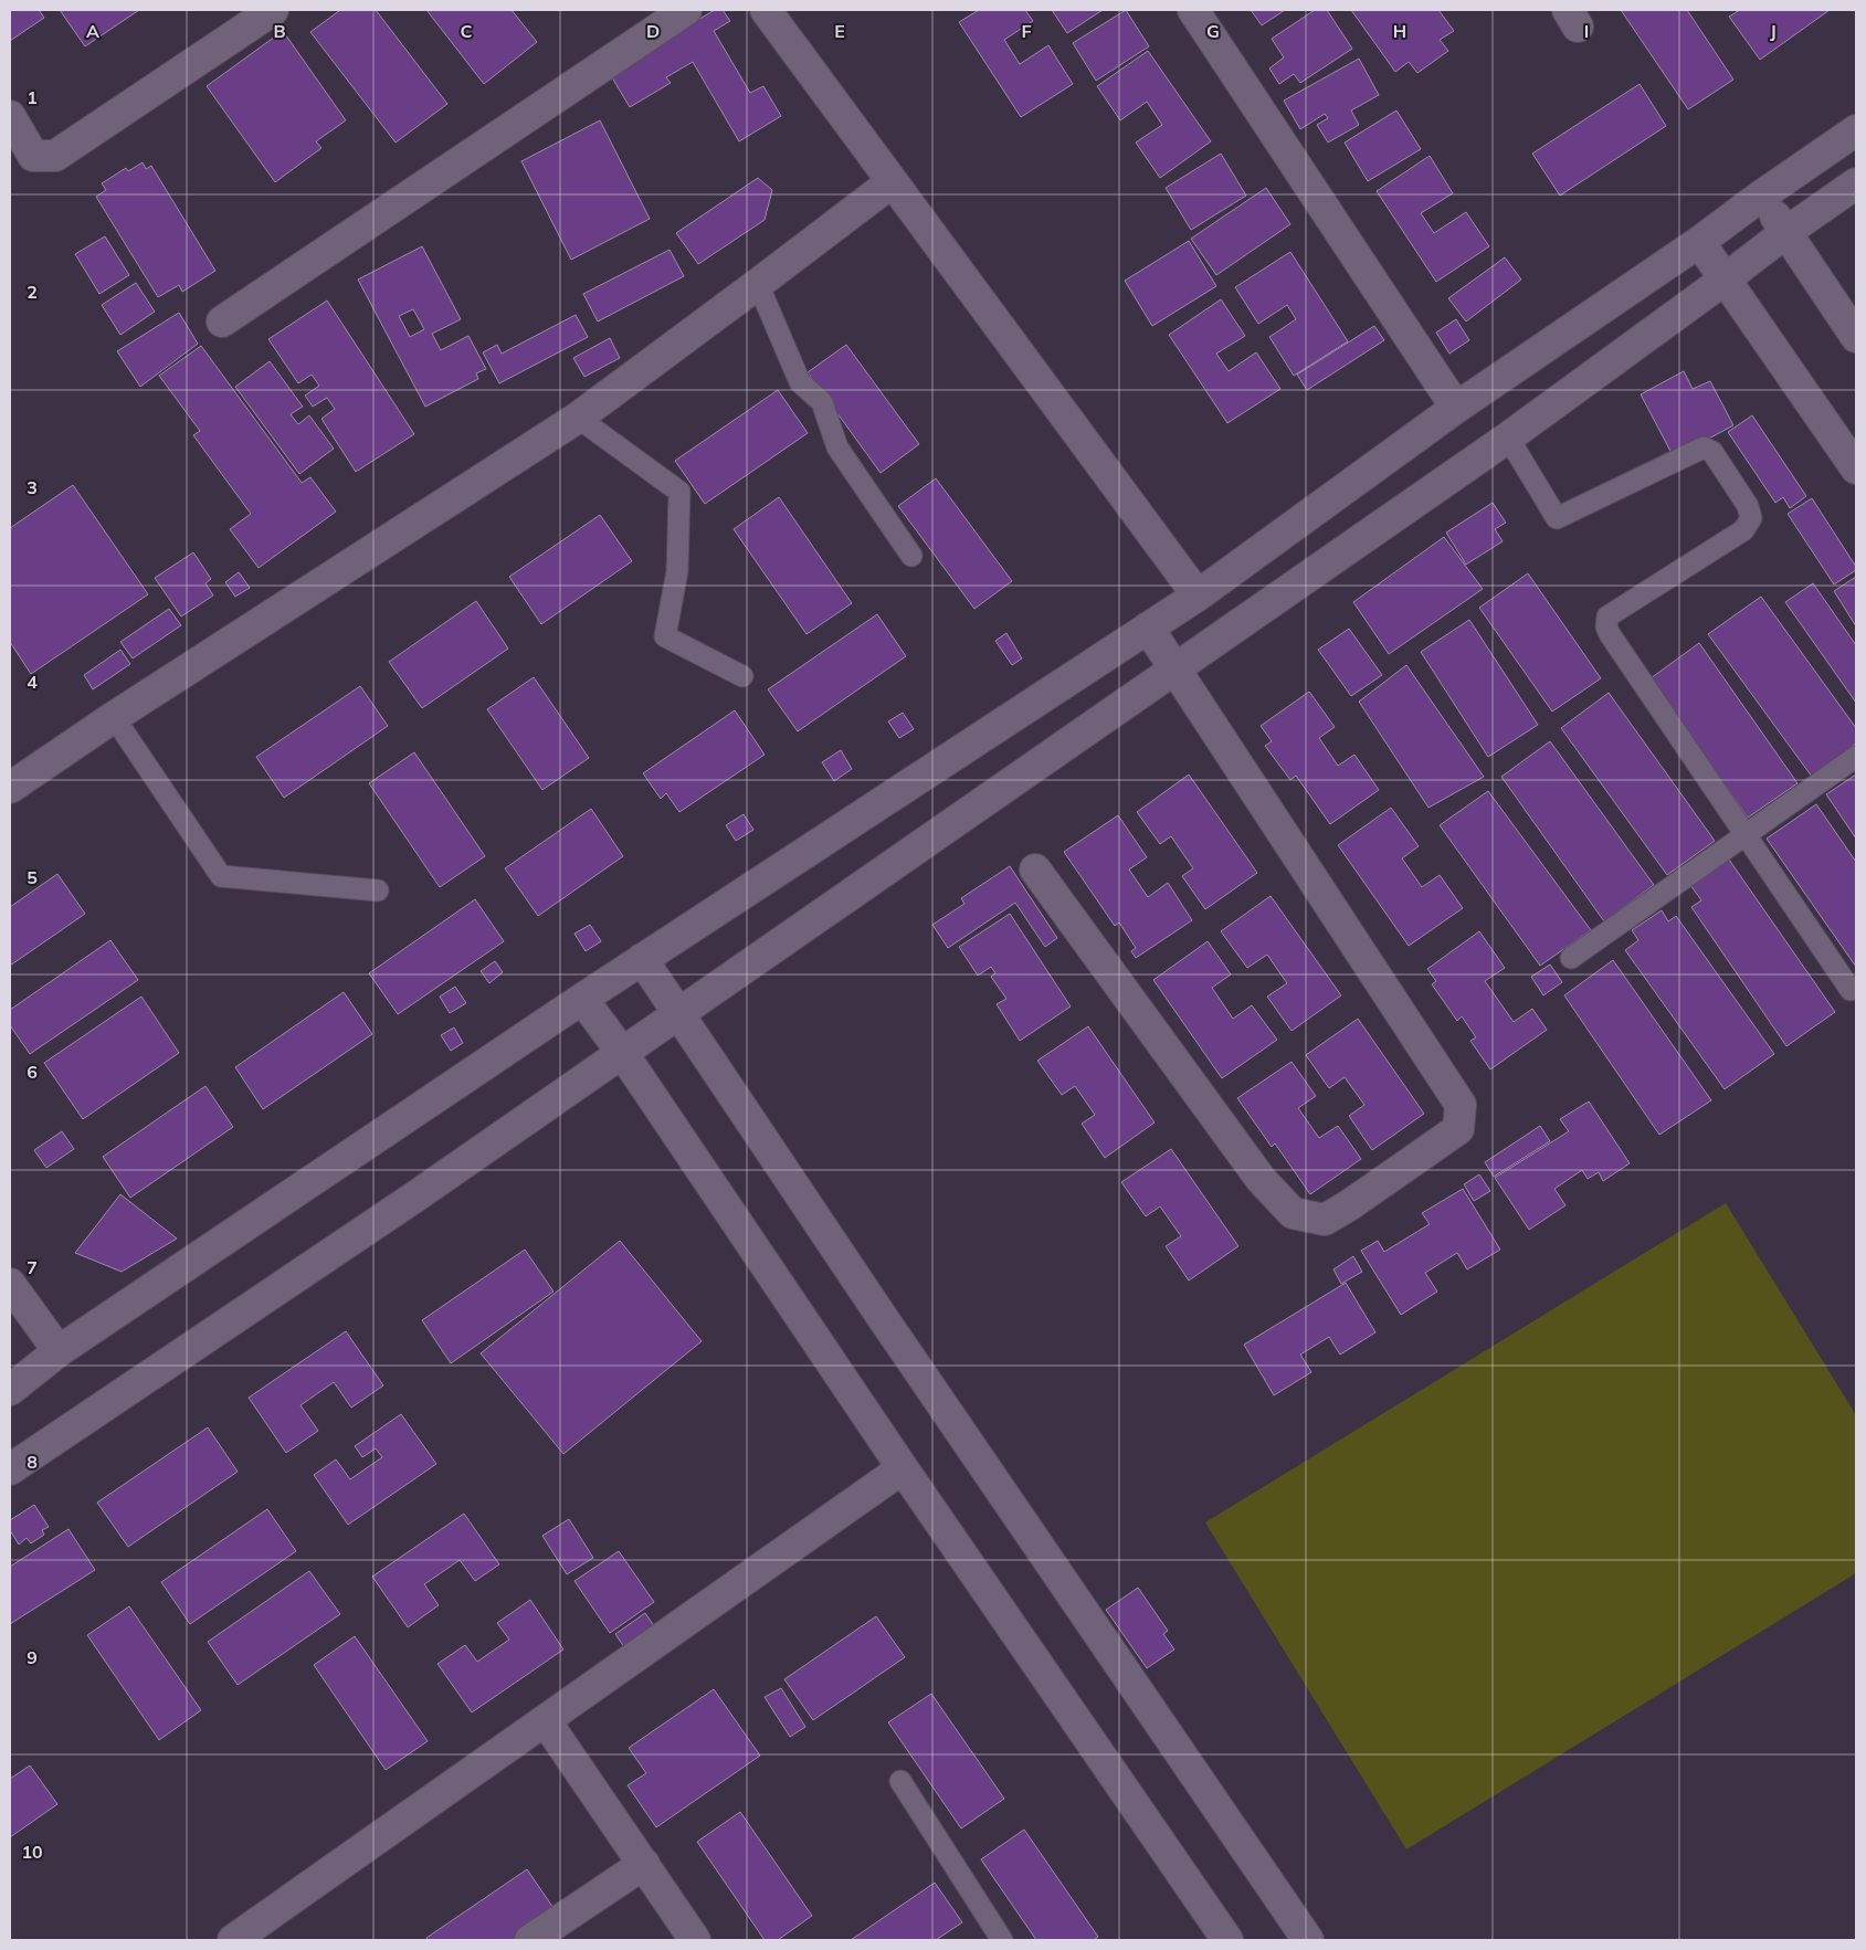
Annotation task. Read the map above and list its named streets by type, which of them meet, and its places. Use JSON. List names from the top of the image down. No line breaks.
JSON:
{"grid":{"columns":["A","B","C","D","E","F","G","H","I","J"],"rows":["1","2","3","4","5","6","7","8","9","10"]}}
